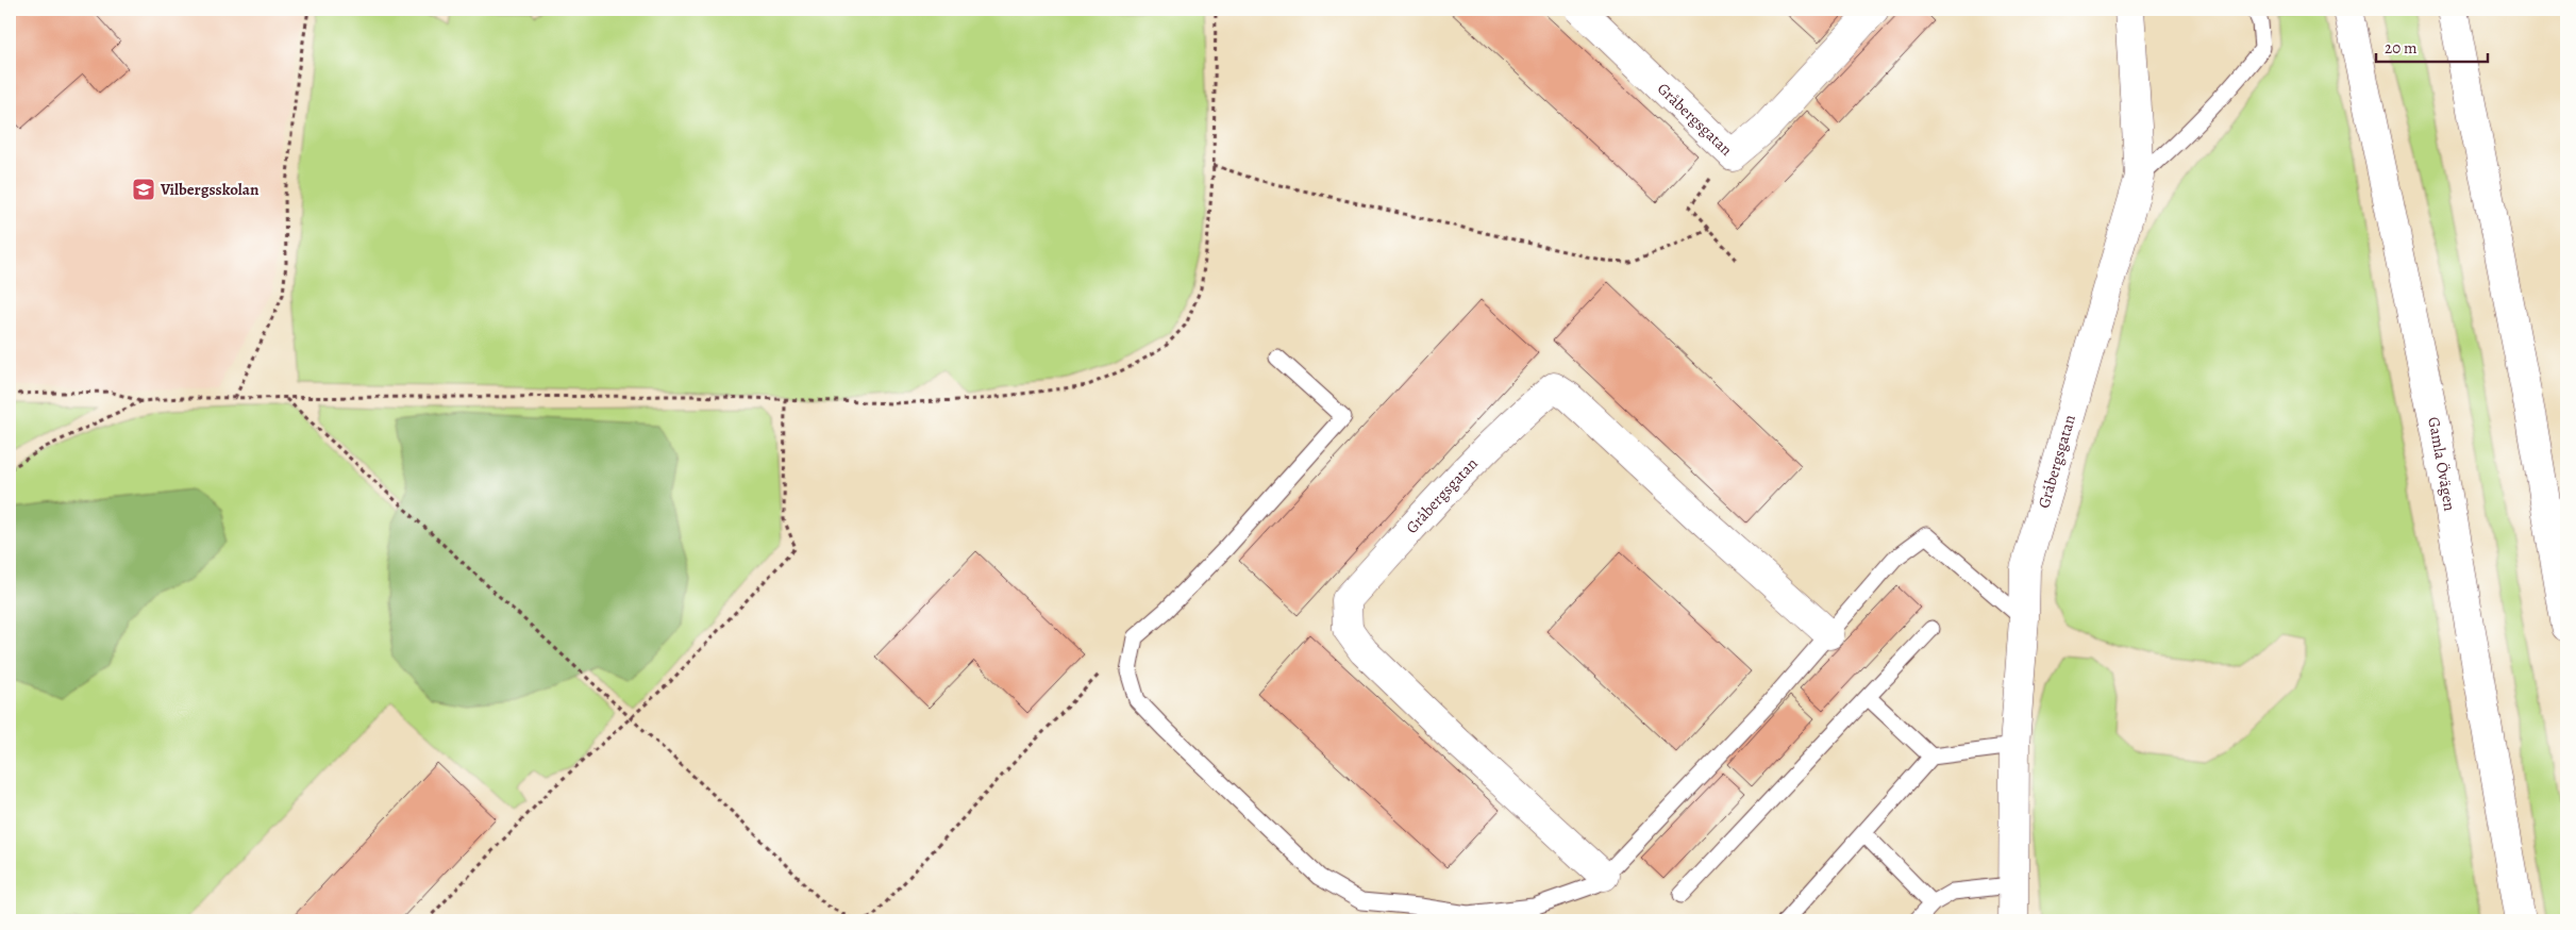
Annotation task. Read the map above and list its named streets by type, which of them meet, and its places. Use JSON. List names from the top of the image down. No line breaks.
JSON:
{"streets":{"street":["Gråbergsgatan","Gamla Övägen"]},"places":{"school or university":["Vilbergsskolan"]},"scale_bar":"20 m"}
